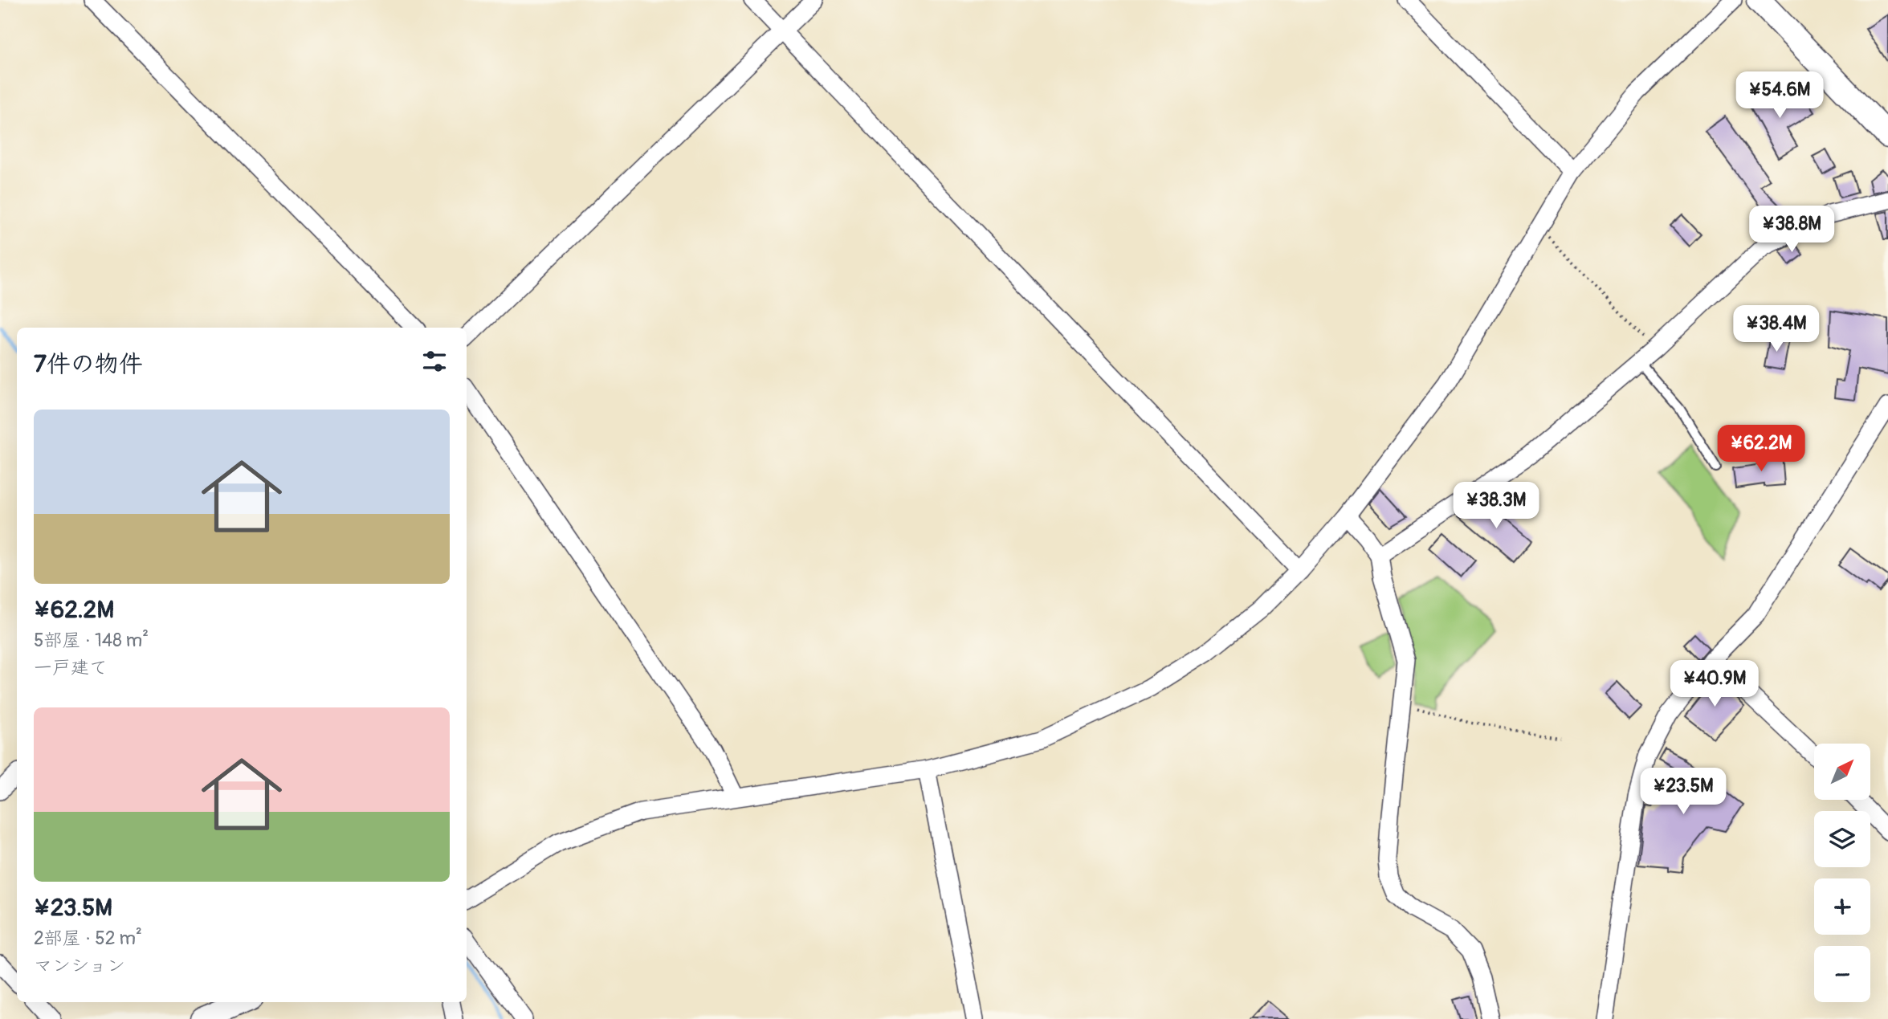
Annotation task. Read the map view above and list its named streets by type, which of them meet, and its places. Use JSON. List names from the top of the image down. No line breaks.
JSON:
{"north":"top right","page":{"price":["¥54.6M","¥38.8M","¥38.4M","¥62.2M","¥38.3M","¥40.9M","¥23.5M"],"heading":"7件の物件","list":[{"name":"¥62.2M","note":"5部屋 · 148 m² · 一戸建て"},{"name":"¥23.5M","note":"2部屋 · 52 m² · マンション"}],"map_buttons":["+","−"]}}
